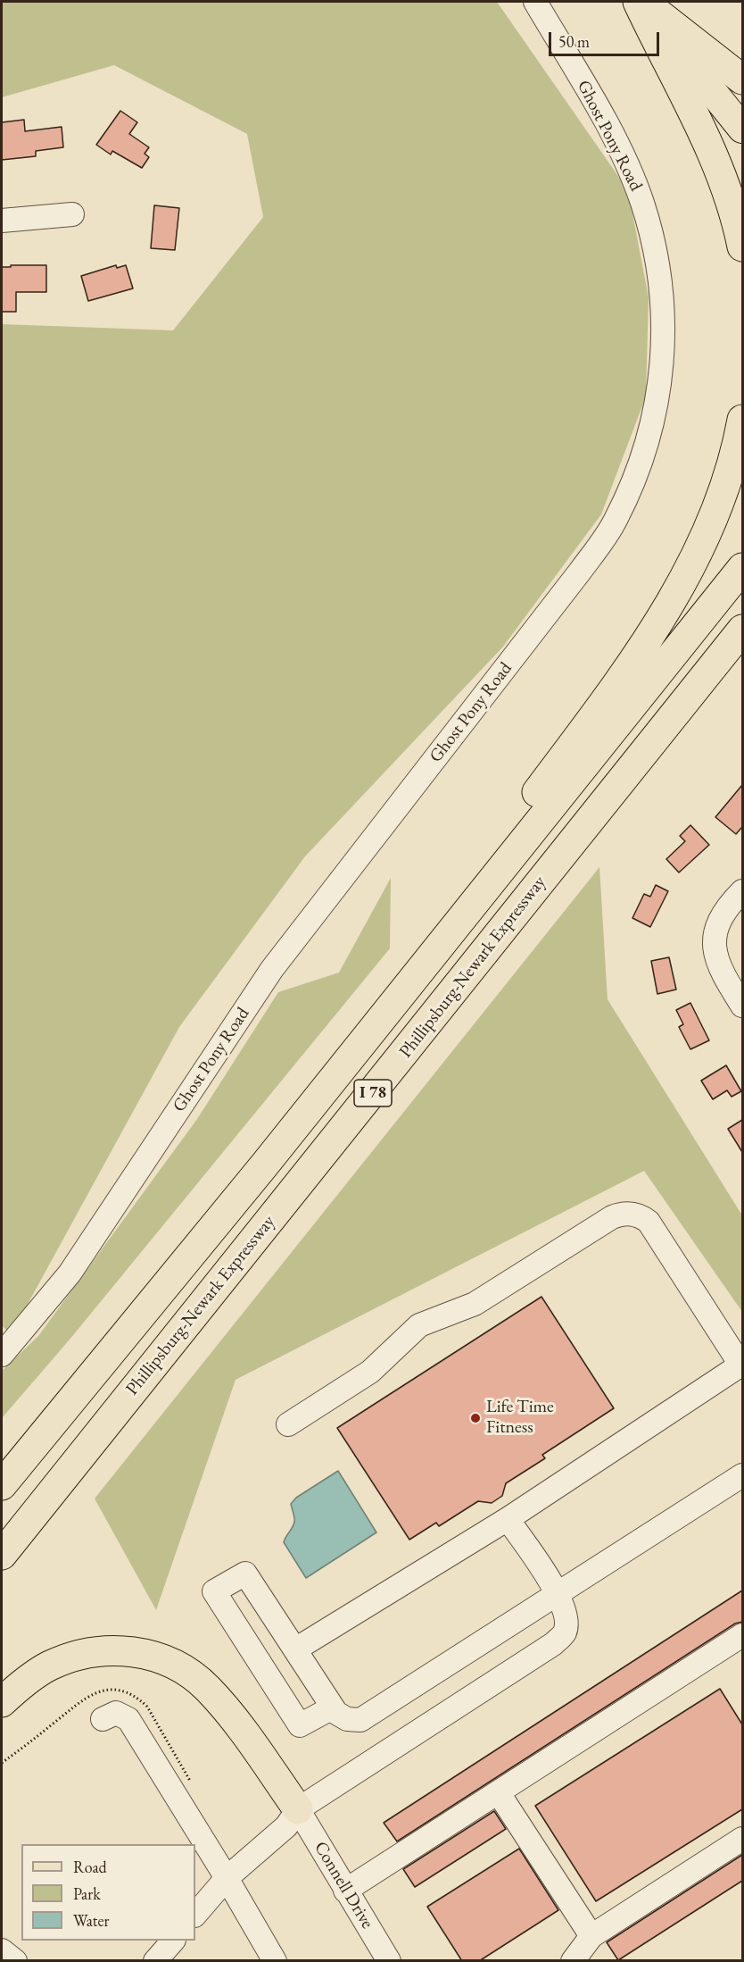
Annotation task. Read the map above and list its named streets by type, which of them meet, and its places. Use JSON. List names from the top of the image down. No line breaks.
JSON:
{"streets":{"highway":["Phillipsburg-Newark Expressway","I 78"],"street":["Ghost Pony Road","Connell Drive"]},"places":["Life Time Fitness"],"legend":["Road","Park","Water"],"scale_bar":"50 m"}
